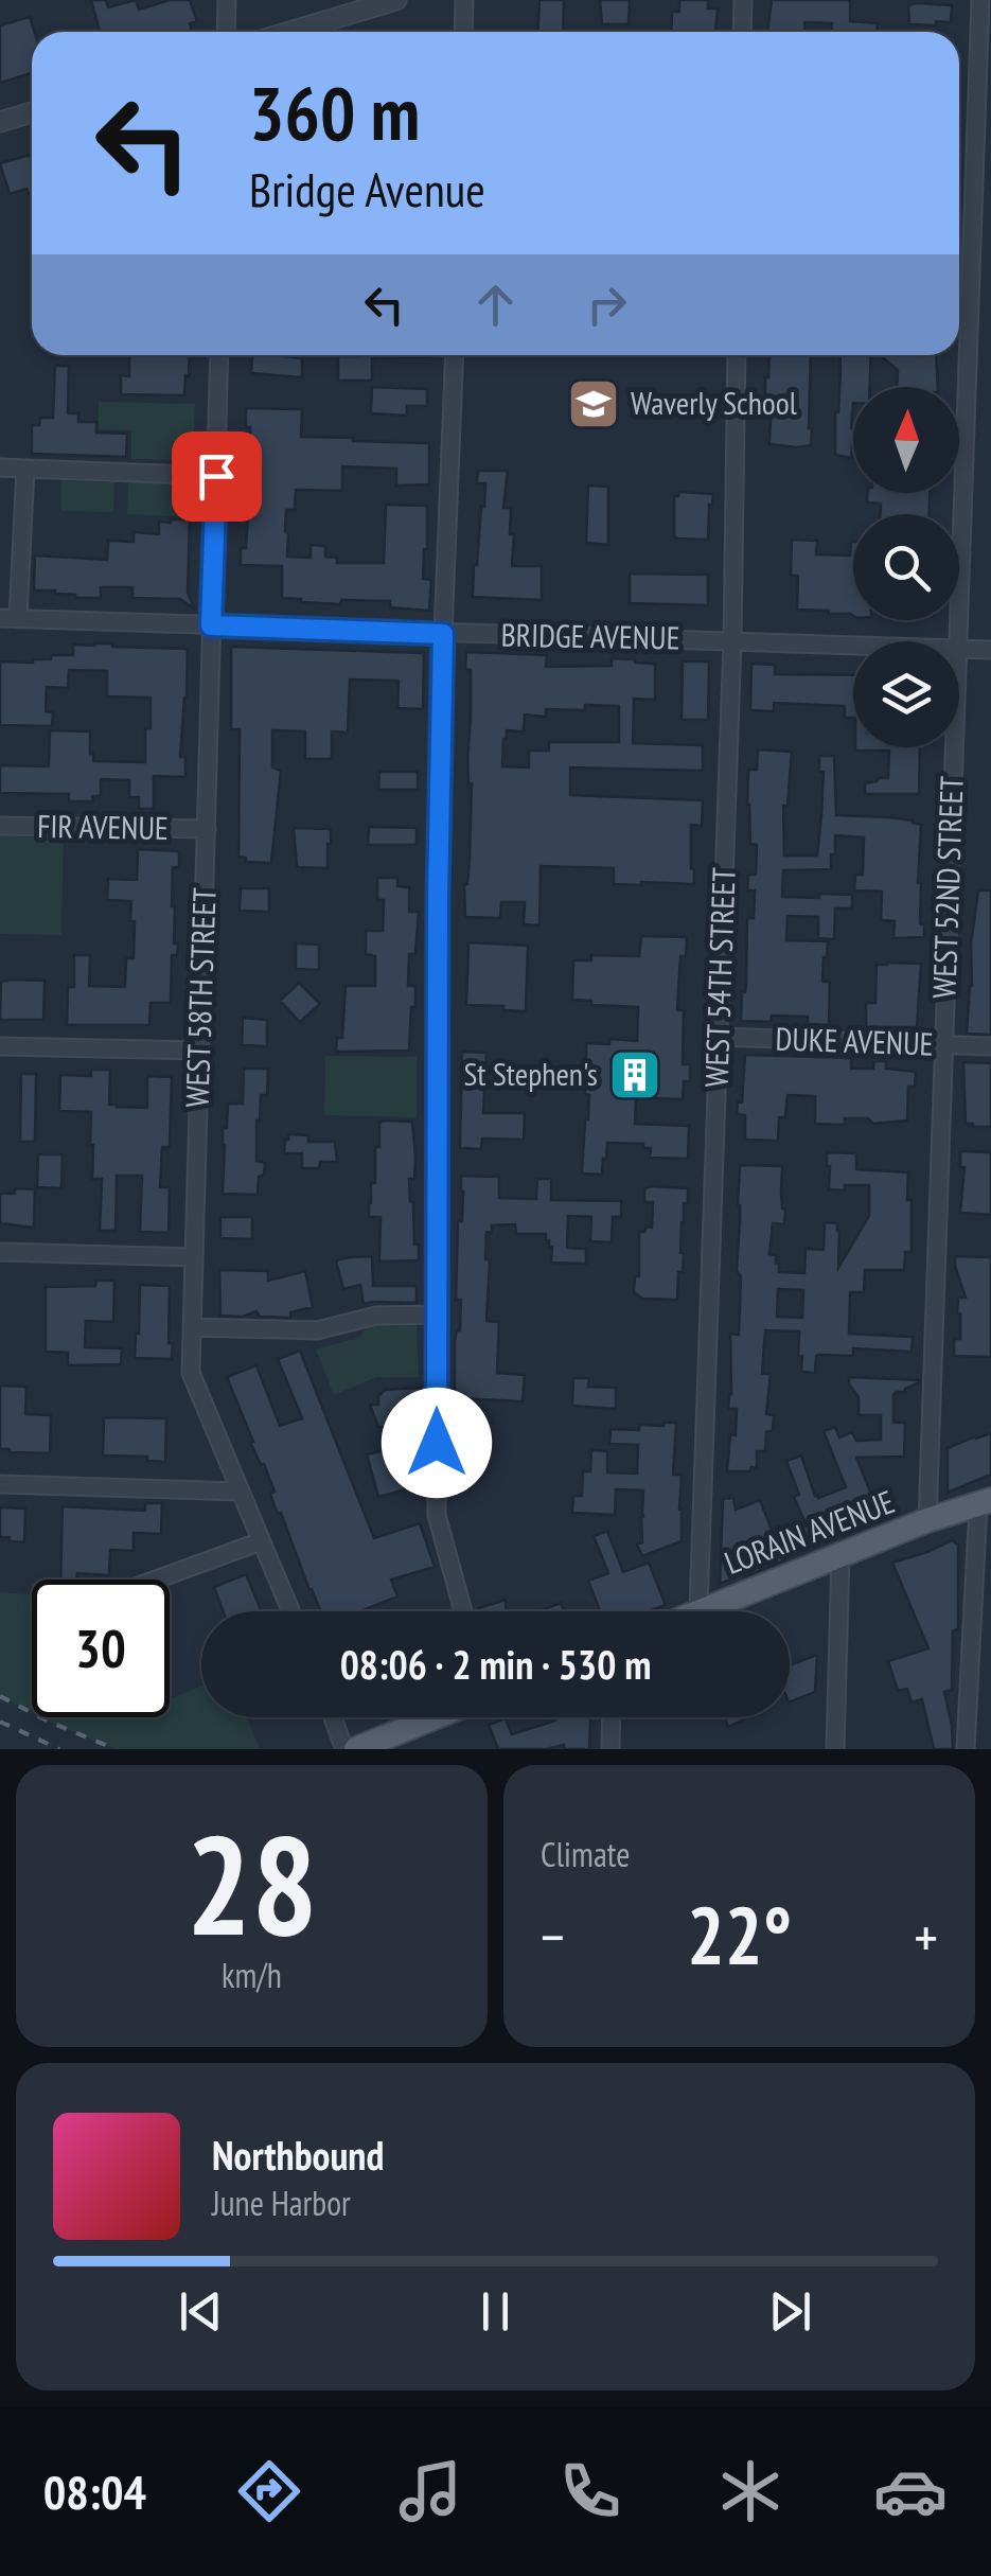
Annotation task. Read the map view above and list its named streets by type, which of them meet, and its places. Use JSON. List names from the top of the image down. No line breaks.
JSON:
{"streets":{"main road":["LORAIN AVENUE"],"street":["BRIDGE AVENUE","FIR AVENUE","WEST 52ND STREET","WEST 54TH STREET","WEST 58TH STREET","DUKE AVENUE"]},"crossings":[["BRIDGE AVENUE","WEST 54TH STREET"],["BRIDGE AVENUE","WEST 58TH STREET"],["FIR AVENUE","WEST 58TH STREET"],["WEST 52ND STREET","DUKE AVENUE"],["WEST 52ND STREET","LORAIN AVENUE"],["WEST 54TH STREET","DUKE AVENUE"],["WEST 54TH STREET","LORAIN AVENUE"]],"places":{"school or university":["Waverly School"],"building":["St Stephen's"]},"north":"top","page":{"turn":["360 m","Bridge Avenue"],"limit":"30","trip":"08:06 · 2 min · 530 m","tile":[["28","km/h"],"Climate"],"heat":["−","22°","+"],"song":["Northbound","June Harbor"],"tabs":"08:04"}}
